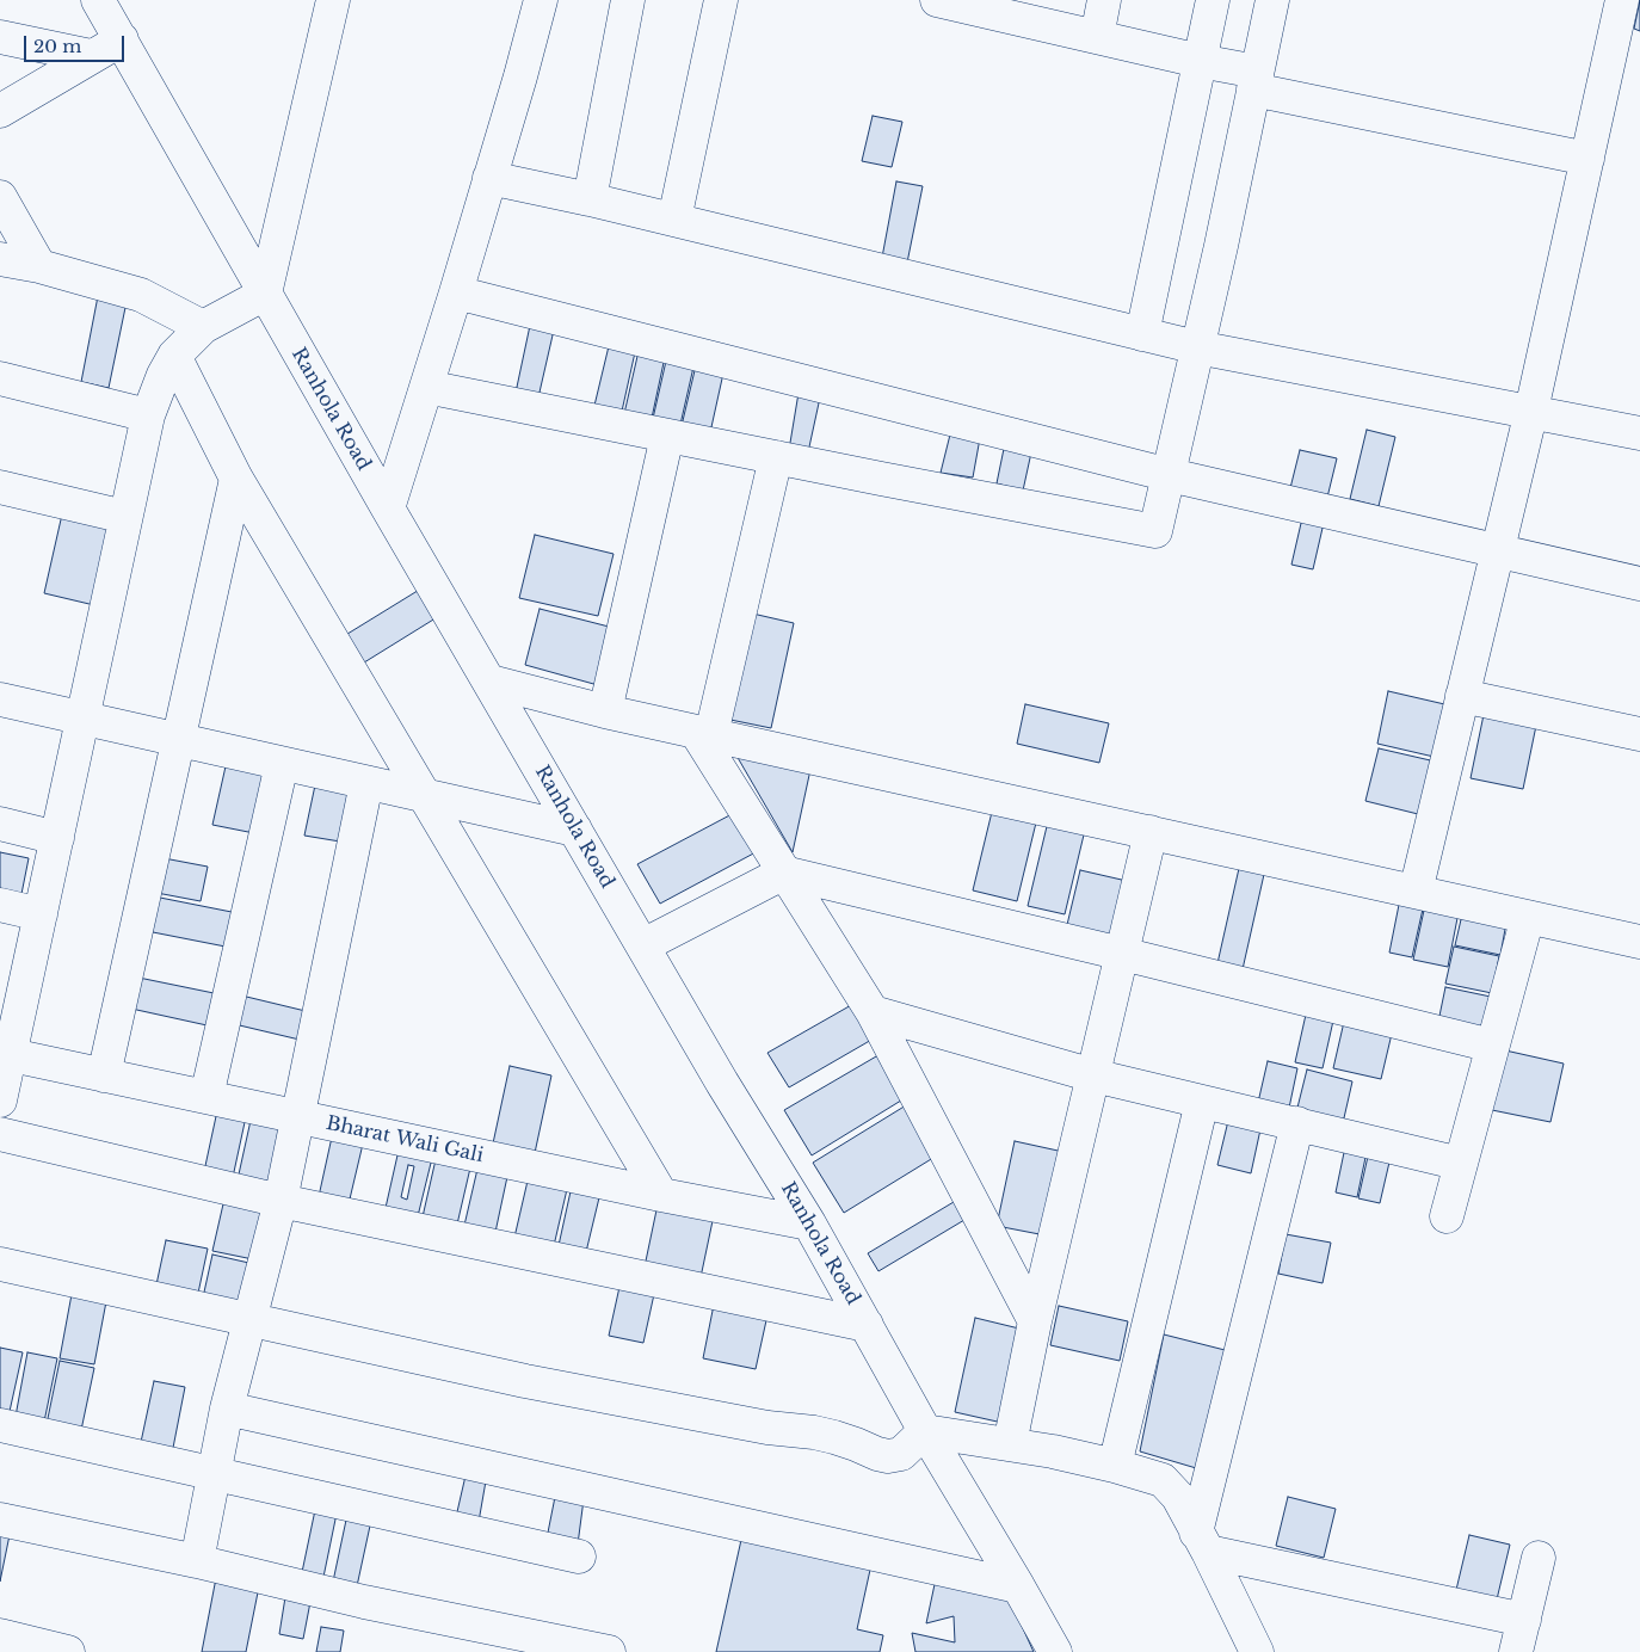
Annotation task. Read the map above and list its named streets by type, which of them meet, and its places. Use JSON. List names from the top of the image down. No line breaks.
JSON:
{"streets":{"street":["Ranhola Road","Bharat Wali Gali"]},"crossings":[["Ranhola Road","Bharat Wali Gali"]],"scale_bar":"20 m"}
